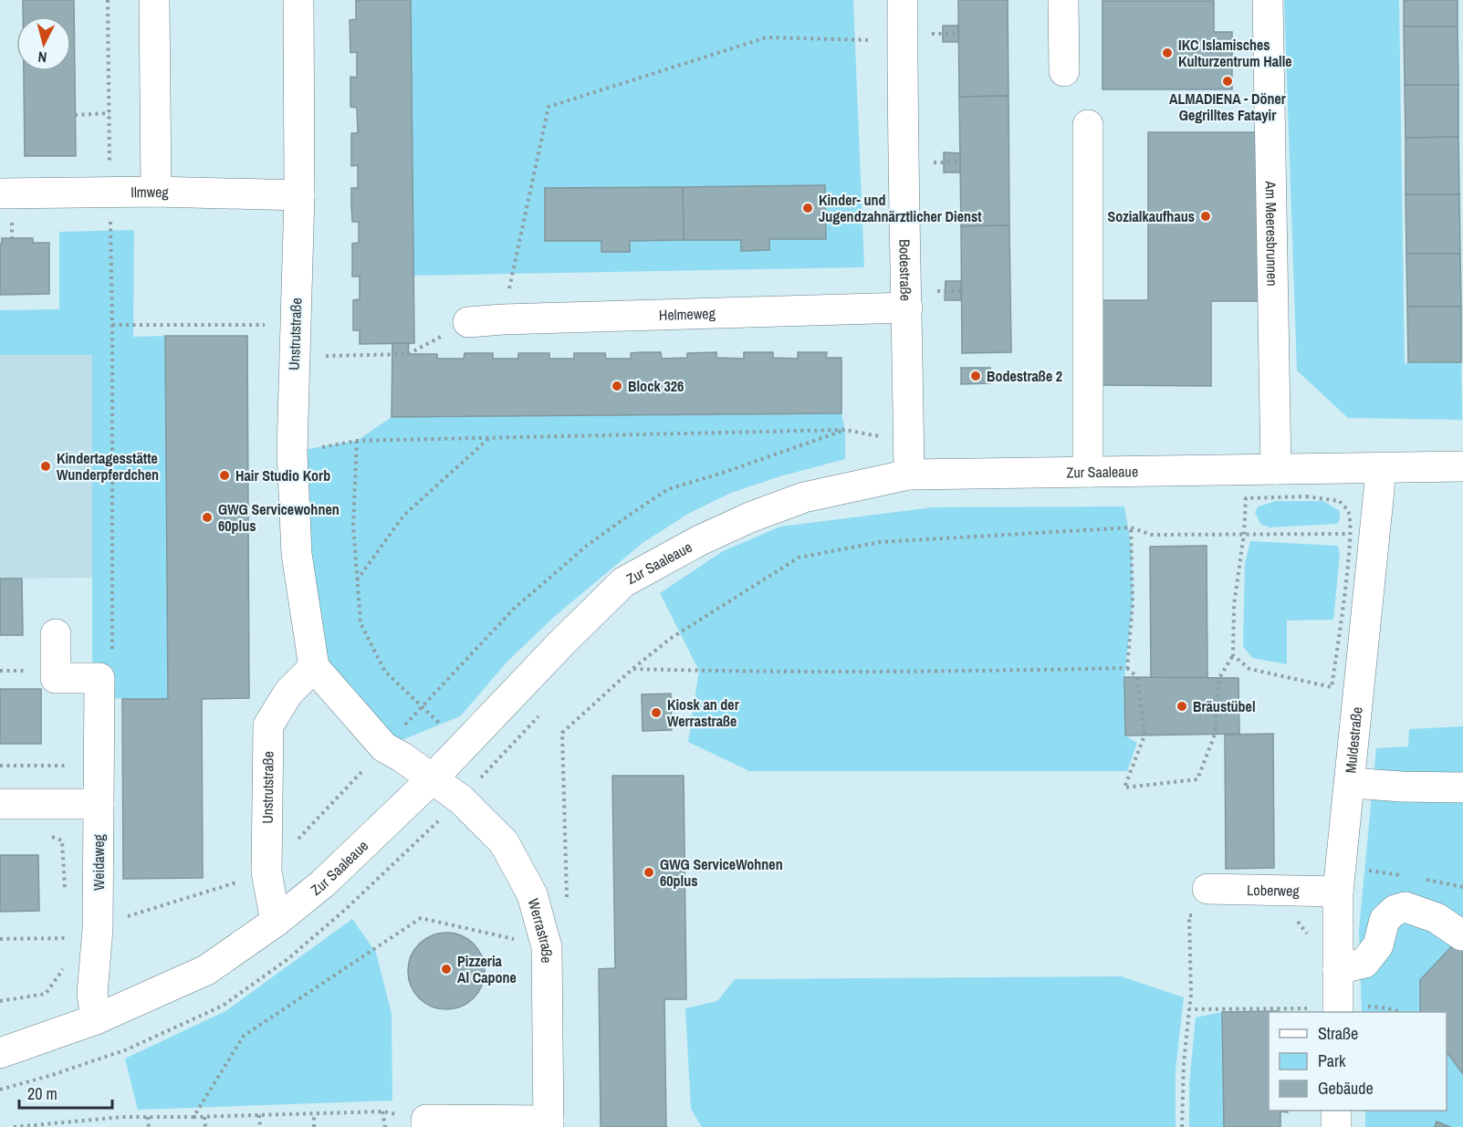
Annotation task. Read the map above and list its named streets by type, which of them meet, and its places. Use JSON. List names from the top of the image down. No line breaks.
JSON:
{"streets":{"street":["Ilmweg","Am Meeresbrunnen","Bodestraße","Helmeweg","Unstrutstraße","Zur Saaleaue","Muldestraße","Weidaweg","Loberweg","Werrastraße"]},"crossings":[["Ilmweg","Unstrutstraße"],["Am Meeresbrunnen","Zur Saaleaue"],["Bodestraße","Helmeweg"],["Bodestraße","Zur Saaleaue"],["Unstrutstraße","Zur Saaleaue"],["Zur Saaleaue","Muldestraße"],["Zur Saaleaue","Weidaweg"],["Zur Saaleaue","Werrastraße"],["Muldestraße","Loberweg"]],"places":["IKC Islamisches Kulturzentrum Halle","ALMADIENA - Döner Gegrilltes Fatayir","Kinder- und Jugendzahnärztlicher Dienst","Sozialkaufhaus","Bodestraße 2","Block 326","Kindertagesstätte Wunderpferdchen","Hair Studio Korb","GWG Servicewohnen 60plus","Bräustübel","Kiosk an der Werrastraße","GWG ServiceWohnen 60plus","Pizzeria Al Capone"],"legend":["Straße","Park","Gebäude"],"scale_bar":"20 m","north":"bottom"}
